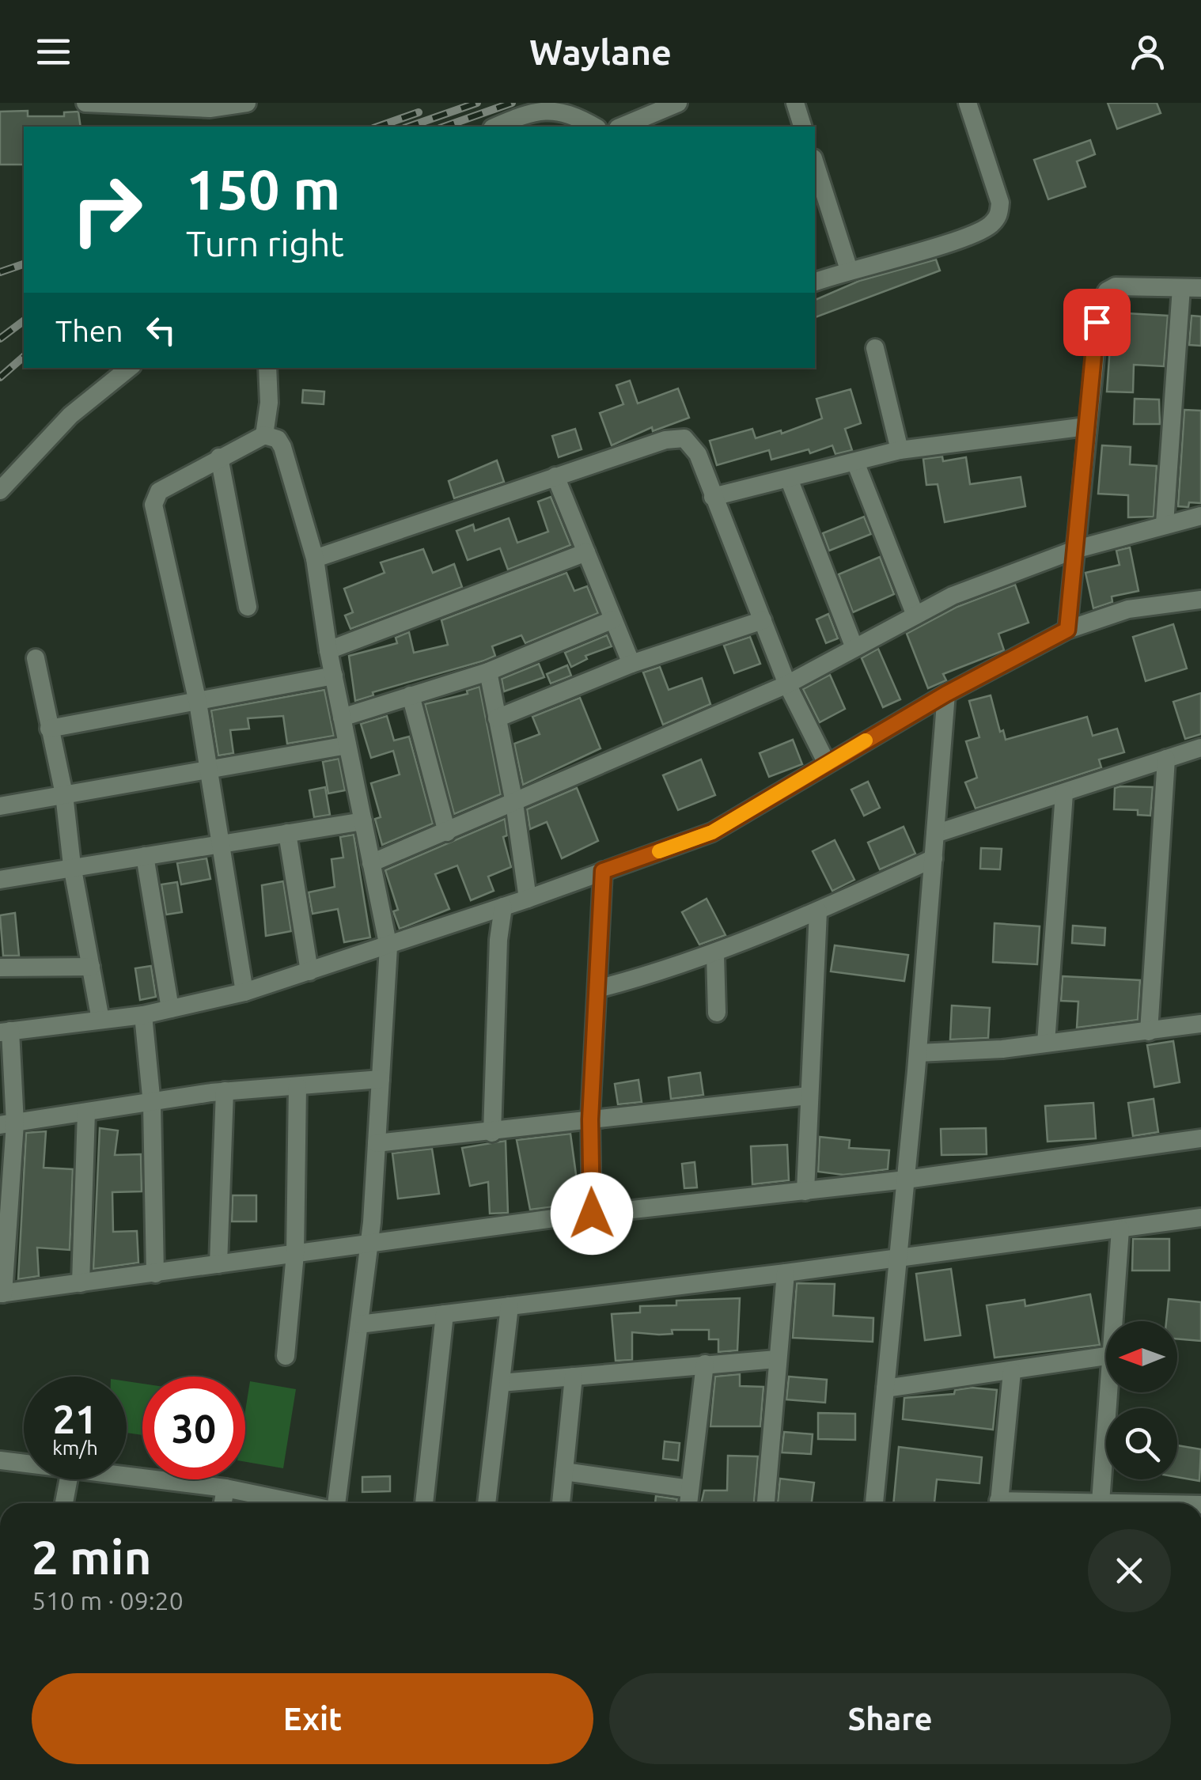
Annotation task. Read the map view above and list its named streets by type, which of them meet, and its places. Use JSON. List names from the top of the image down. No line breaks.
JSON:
{"north":"left","page":{"header":"Waylane","turn":["150 m","Turn right"],"then":"Then","speed":"21 km/h","limit":"30","heading":["2 min","510 m · 09:20"],"buttons":["Exit","Share"]}}
